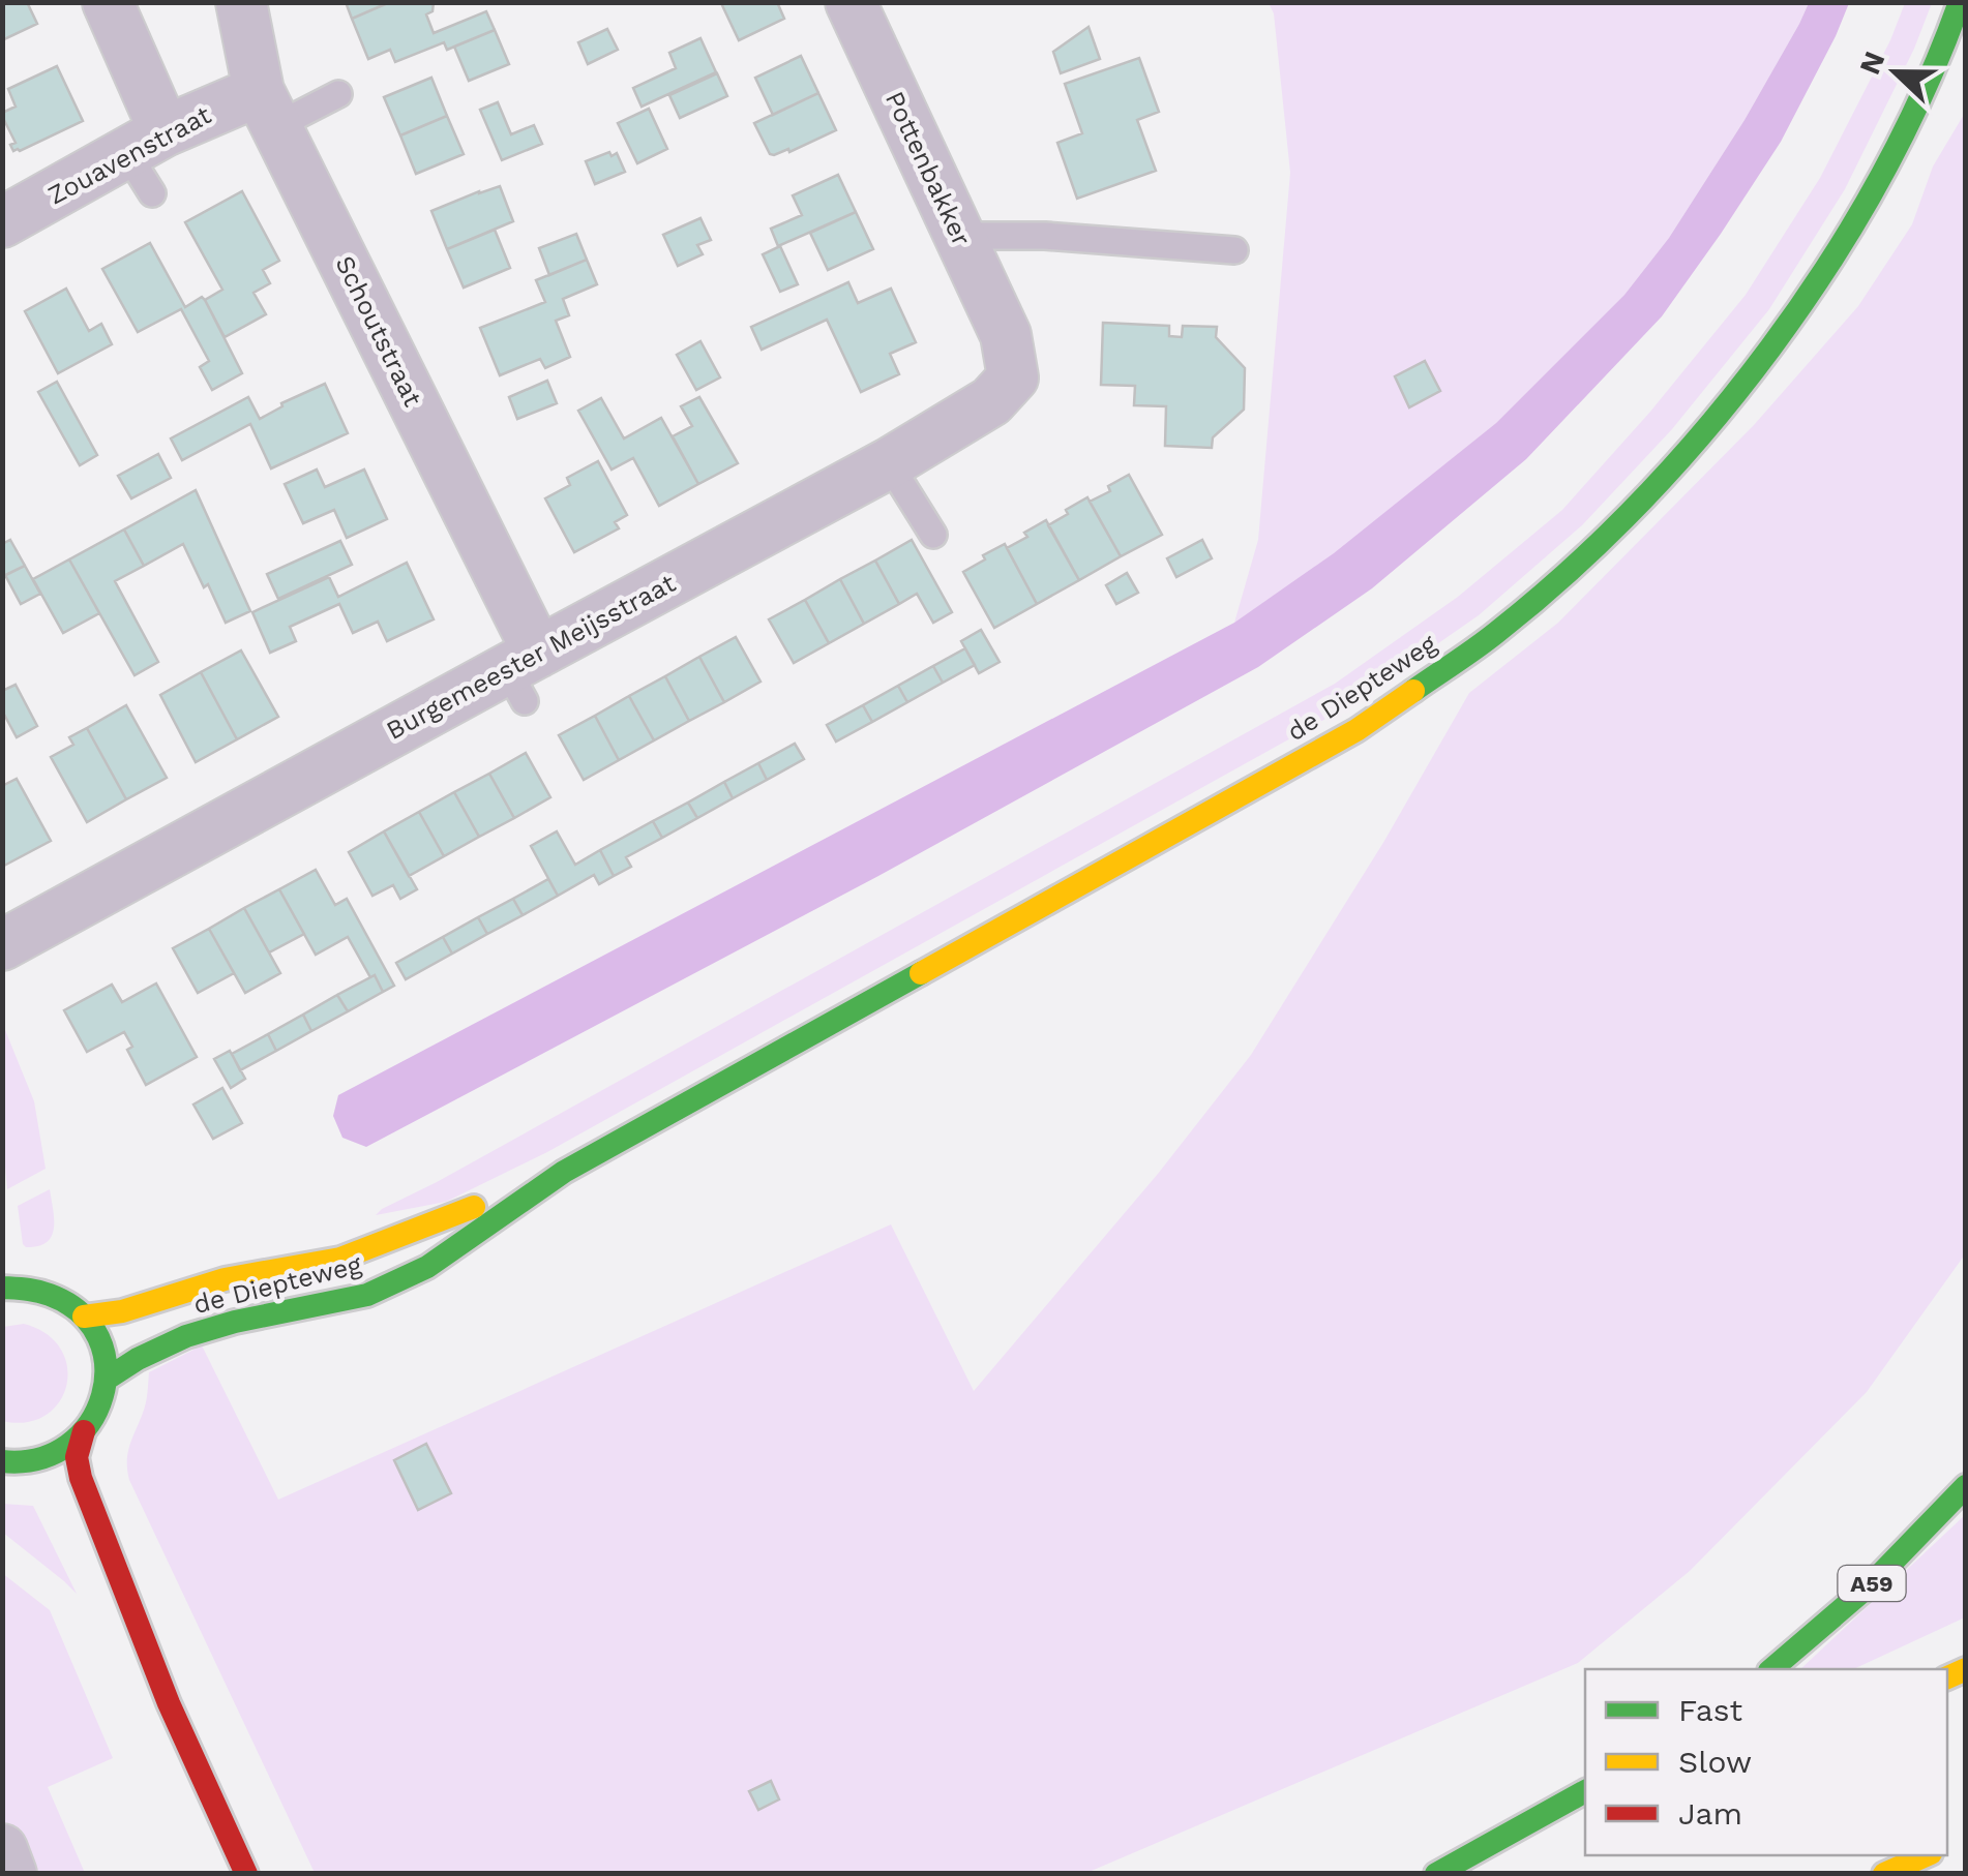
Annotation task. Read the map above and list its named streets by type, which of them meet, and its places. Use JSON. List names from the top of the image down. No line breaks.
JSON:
{"streets":{"main road":["de Diepteweg","A59"],"street":["Zouavenstraat","Pottenbakker","Schoutstraat","Burgemeester Meijsstraat"]},"crossings":[["Zouavenstraat","Schoutstraat"],["Pottenbakker","Burgemeester Meijsstraat"],["Schoutstraat","Burgemeester Meijsstraat"]],"legend":["Fast","Slow","Jam"],"north":"left"}
